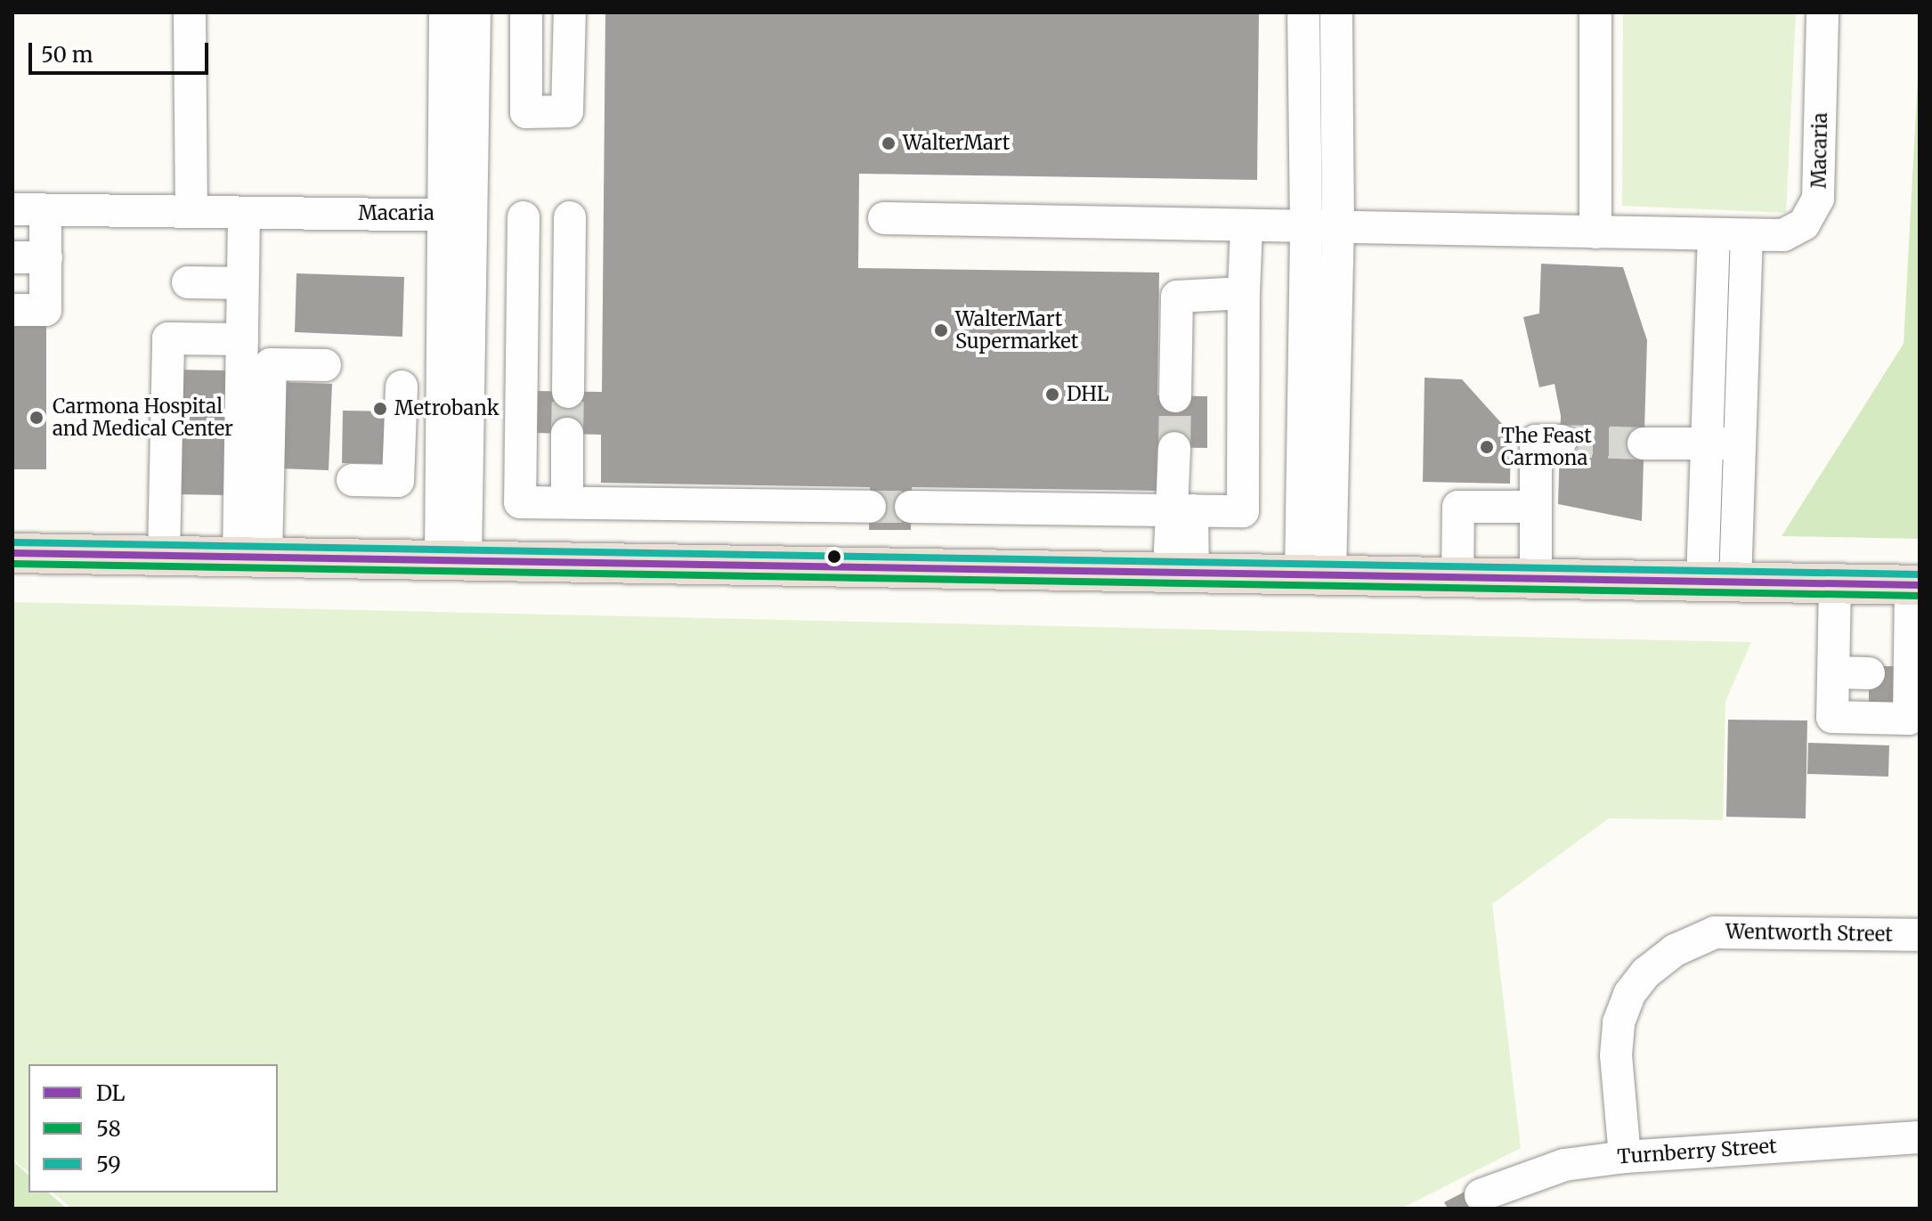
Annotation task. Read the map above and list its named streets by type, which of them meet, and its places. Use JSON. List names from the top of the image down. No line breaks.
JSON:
{"streets":{"street":["Macaria","Wentworth Street","Turnberry Street"]},"crossings":[["Wentworth Street","Turnberry Street"]],"places":["WalterMart","WalterMart Supermarket","DHL","Metrobank","Carmona Hospital and Medical Center","The Feast Carmona"],"lines":["transit line 59","transit line DL","transit line 58"],"legend":["DL","58","59"],"scale_bar":"50 m"}
